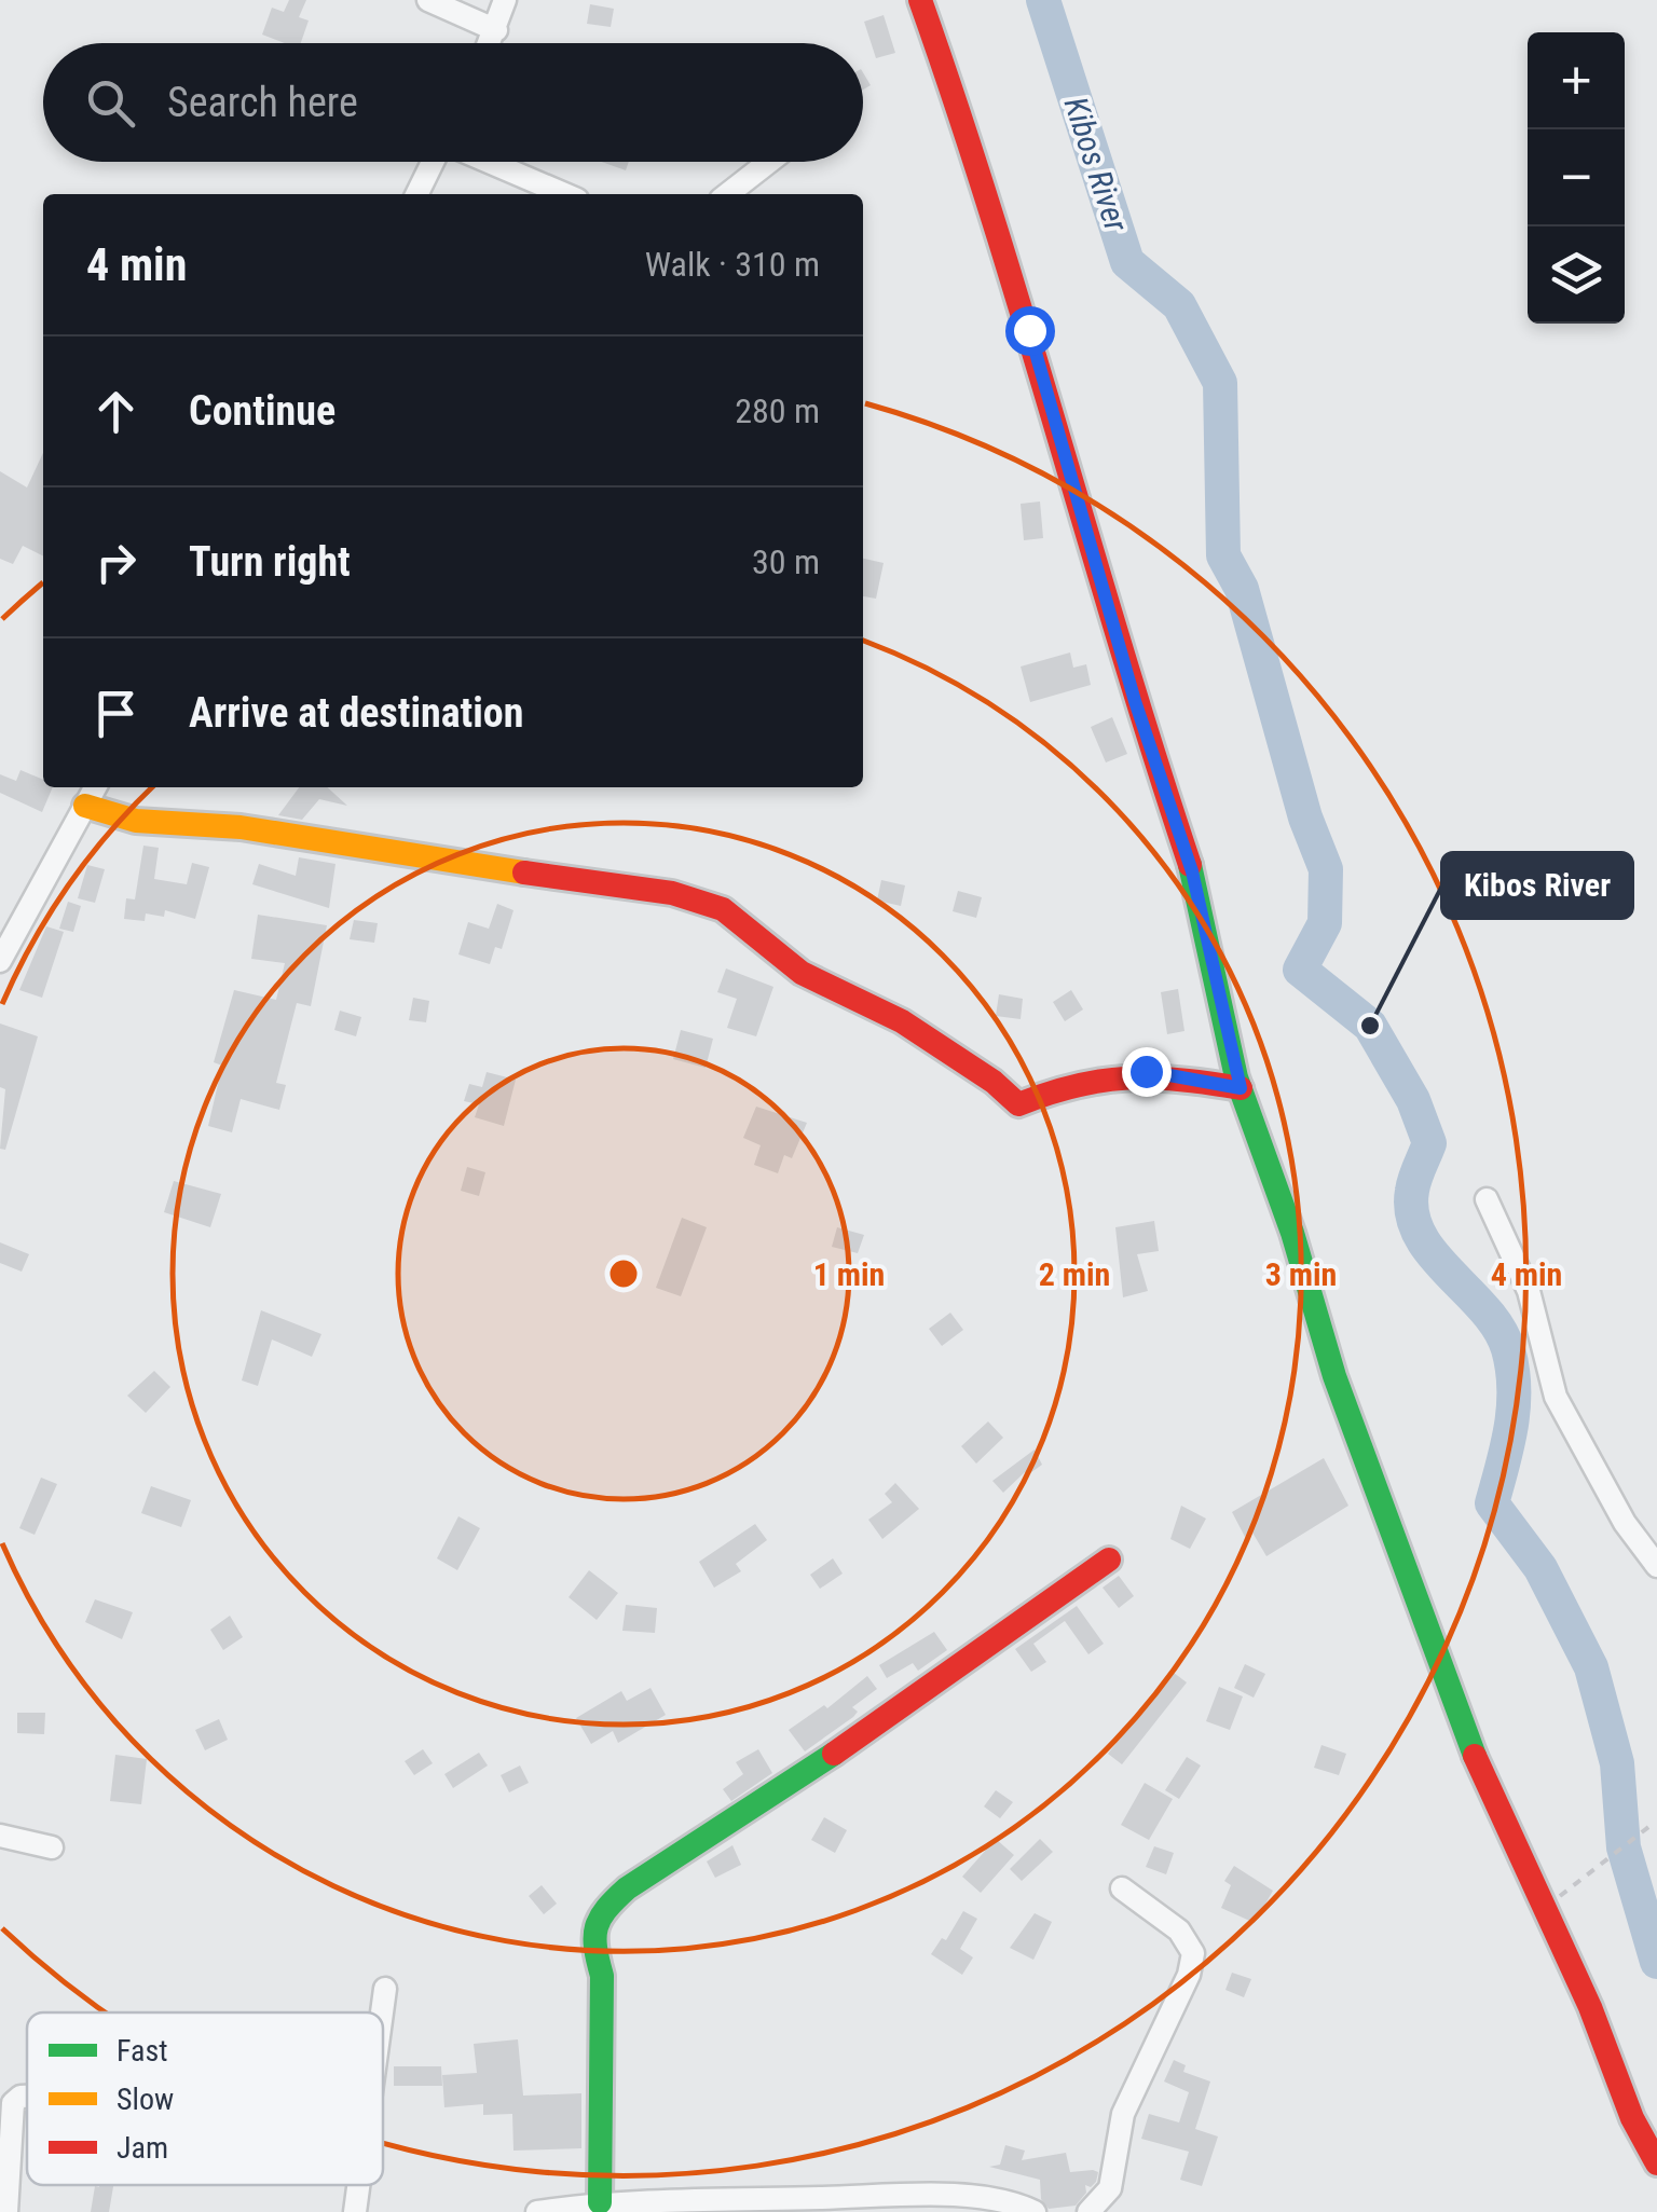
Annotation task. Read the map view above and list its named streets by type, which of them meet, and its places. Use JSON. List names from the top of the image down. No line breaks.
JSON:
{"water":["Kibos River"],"places":["Kibos River"],"legend":["Fast","Slow","Jam"],"page":{"map_buttons":["+","−"],"search":"Search here","heading":["4 min","Walk · 310 m"],"list":[["Continue","280 m"],["Turn right","30 m"],"Arrive at destination"]},"rings":["1 min","2 min","3 min","4 min"]}
